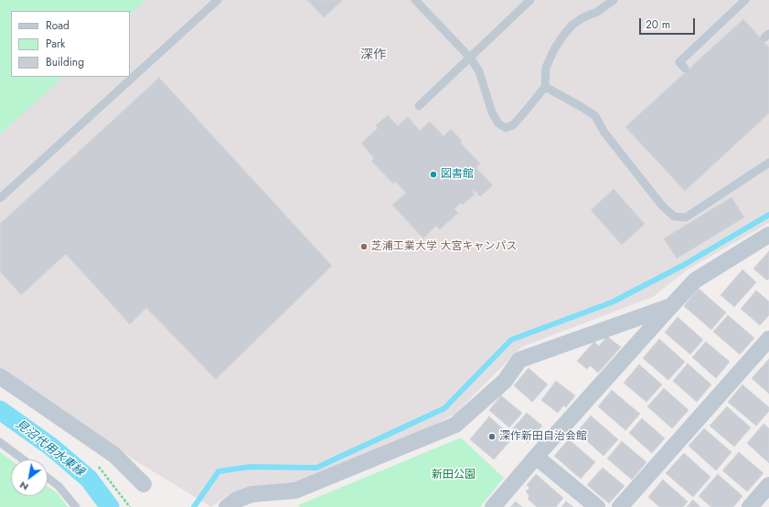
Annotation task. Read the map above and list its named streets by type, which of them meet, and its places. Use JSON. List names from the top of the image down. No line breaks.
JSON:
{"districts":["深作"],"water":["見沼代用水東縁"],"parks":["新田公園"],"places":["図書館","芝浦工業大学 大宮キャンパス","深作新田自治会館"],"legend":["Road","Park","Building"],"scale_bar":"20 m","north":"bottom left"}
